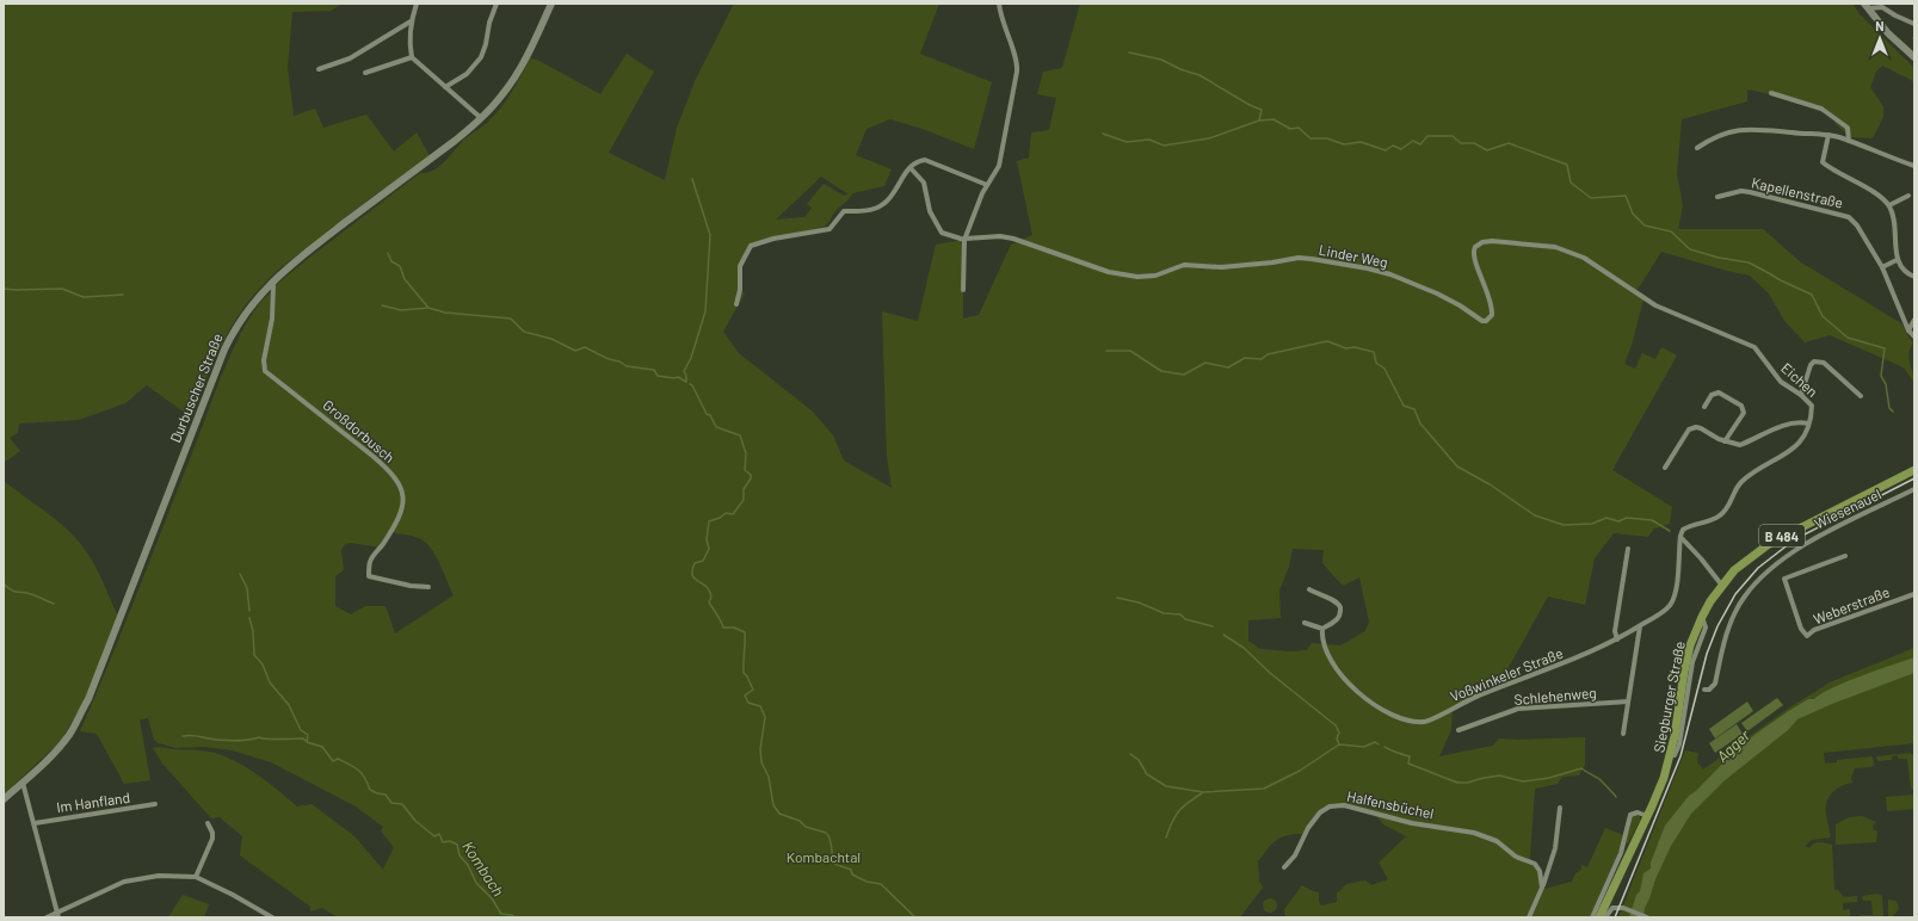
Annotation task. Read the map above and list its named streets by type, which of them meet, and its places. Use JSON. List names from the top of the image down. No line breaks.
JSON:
{"streets":{"main road":["Durbuscher Straße","B 484","Siegburger Straße"],"street":["Kapellenstraße","Linder Weg","Eichen","Großdorbusch","Wiesenauel","Weberstraße","Voßwinkeler Straße","Schlehenweg","Im Hanfland","Halfensbüchel"]},"crossings":[["Linder Weg","Eichen"],["Eichen","Voßwinkeler Straße"],["Durbuscher Straße","Großdorbusch"]],"water":["Agger","Kombach"],"parks":["Kombachtal"],"north":"top"}
